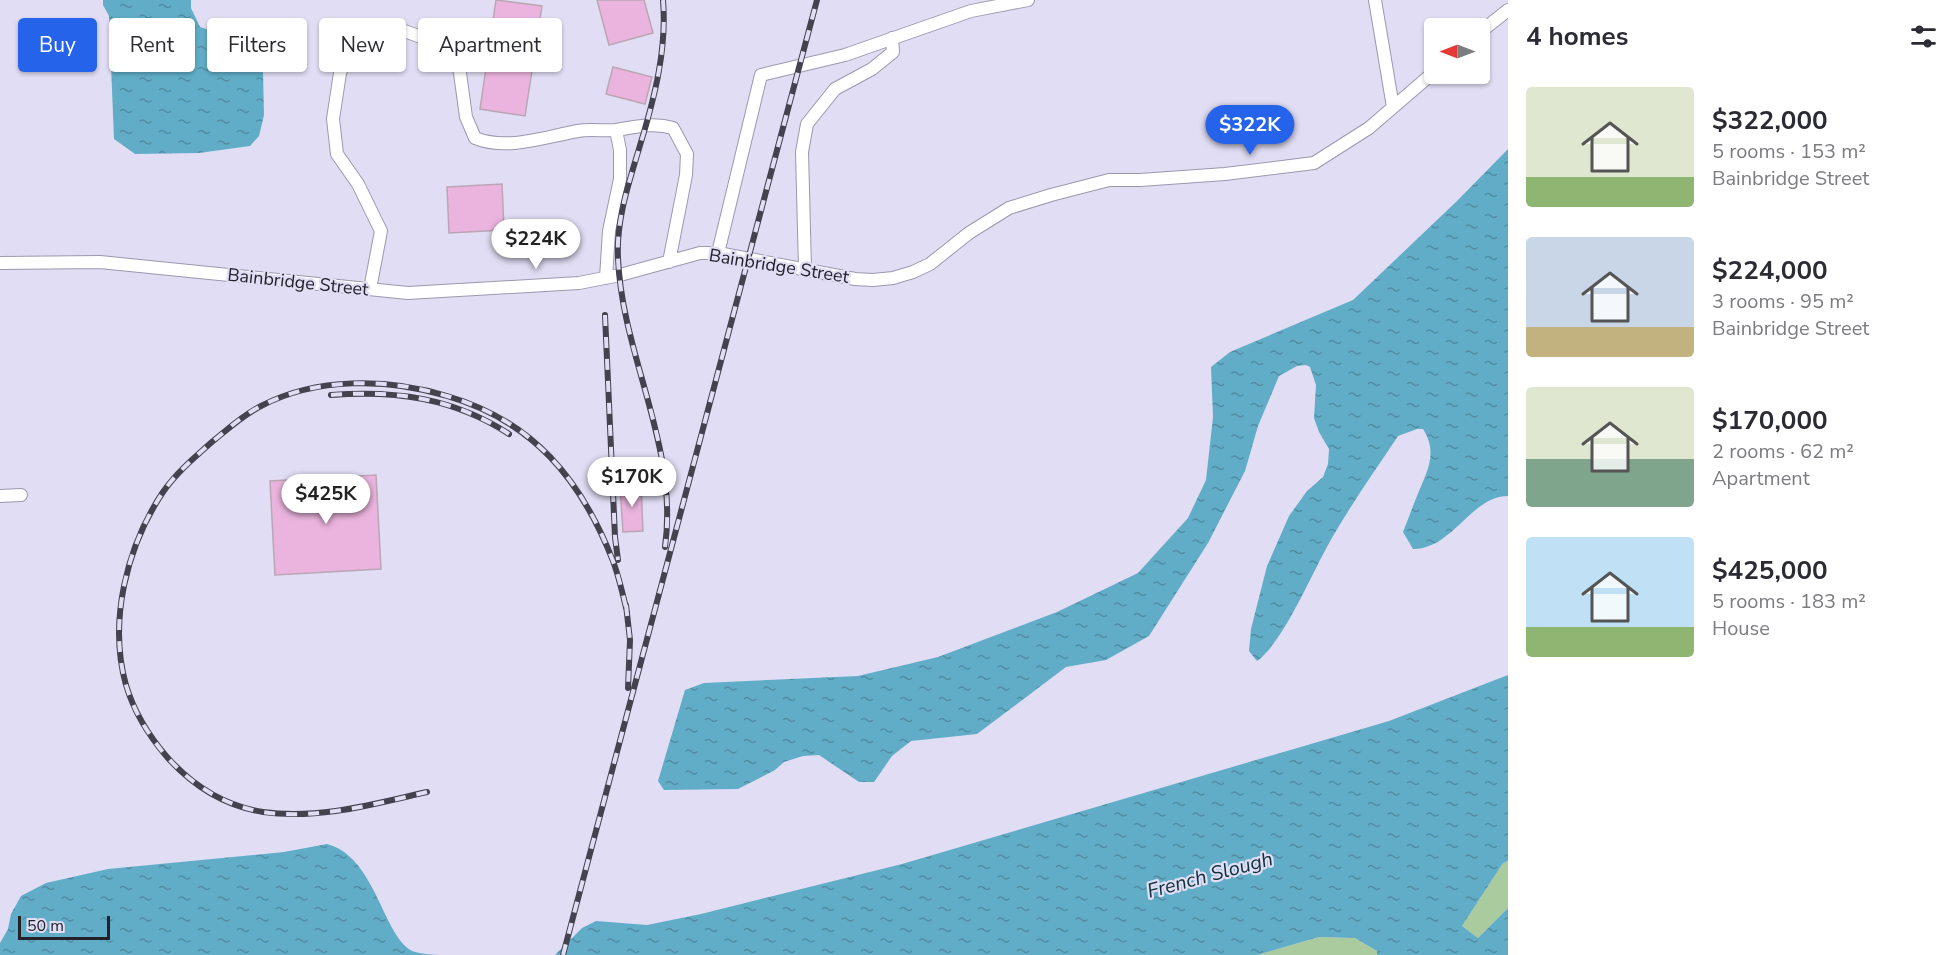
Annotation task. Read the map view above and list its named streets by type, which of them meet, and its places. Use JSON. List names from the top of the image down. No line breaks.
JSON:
{"streets":{"street":["Bainbridge Street"]},"water":["French Slough"],"scale_bar":"50 m","north":"left","page":{"heading":"4 homes","chip":["Buy","Rent","Filters","New","Apartment"],"list":[{"name":"$322,000","note":"5 rooms · 153 m² · Bainbridge Street"},{"name":"$224,000","note":"3 rooms · 95 m² · Bainbridge Street"},{"name":"$170,000","note":"2 rooms · 62 m² · Apartment"},{"name":"$425,000","note":"5 rooms · 183 m² · House"}],"price":["$322K","$224K","$170K","$425K"],"scale":"50 m"}}
